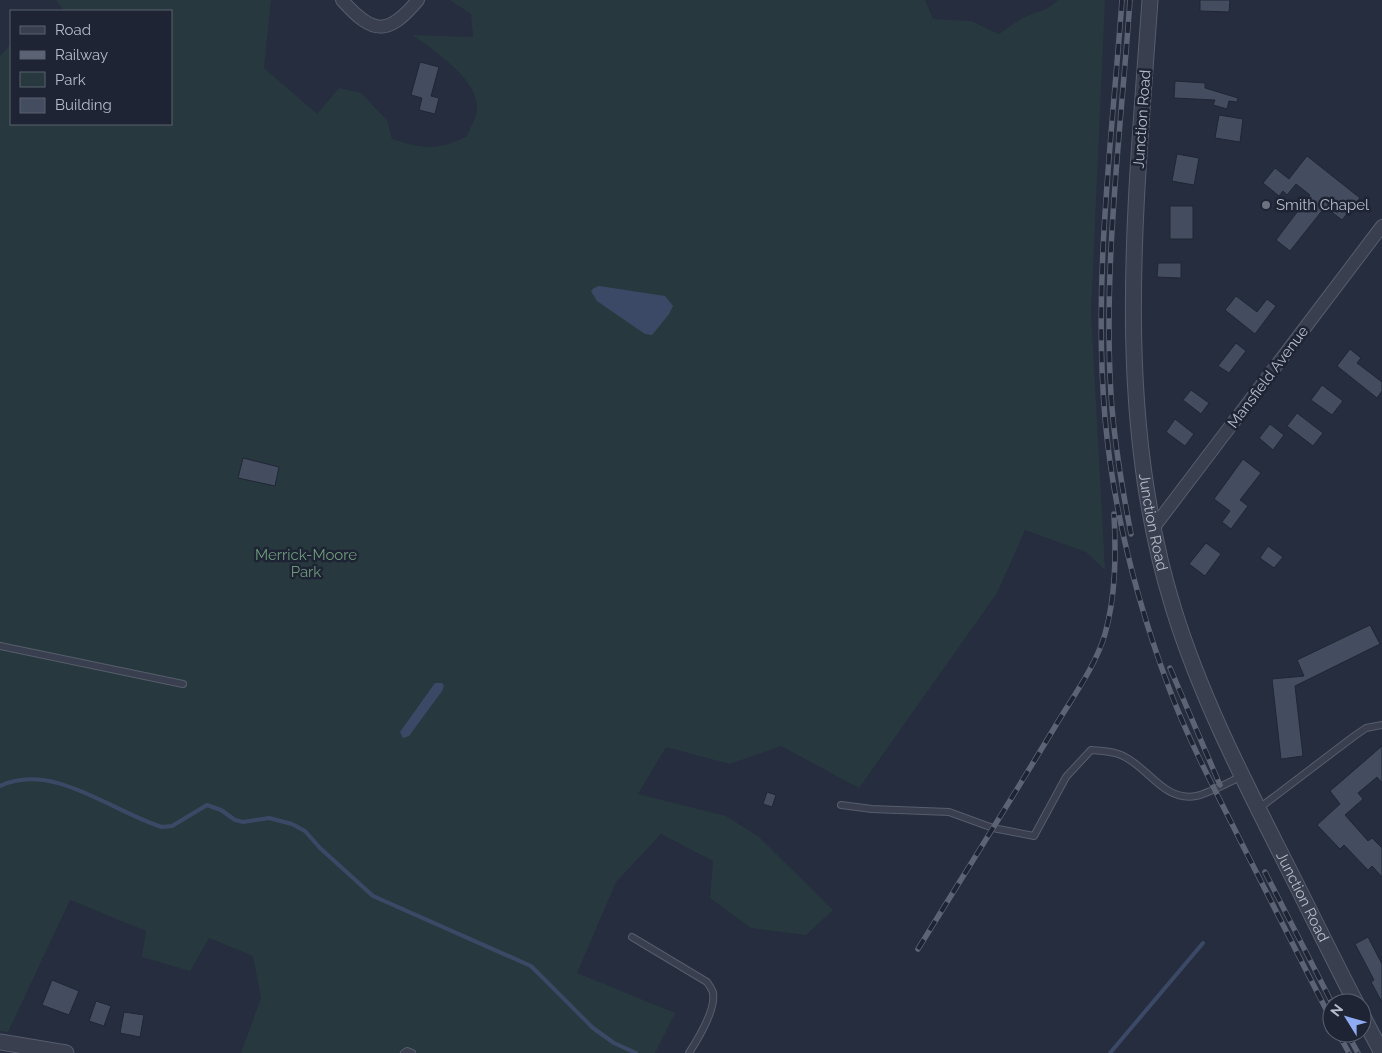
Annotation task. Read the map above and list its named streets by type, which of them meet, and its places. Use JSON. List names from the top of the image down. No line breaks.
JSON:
{"streets":{"street":["Junction Road","Mansfield Avenue"]},"crossings":[["Junction Road","Mansfield Avenue"]],"parks":["Merrick-Moore Park"],"places":["Smith Chapel"],"legend":["Road","Railway","Park","Building"],"north":"top left"}
